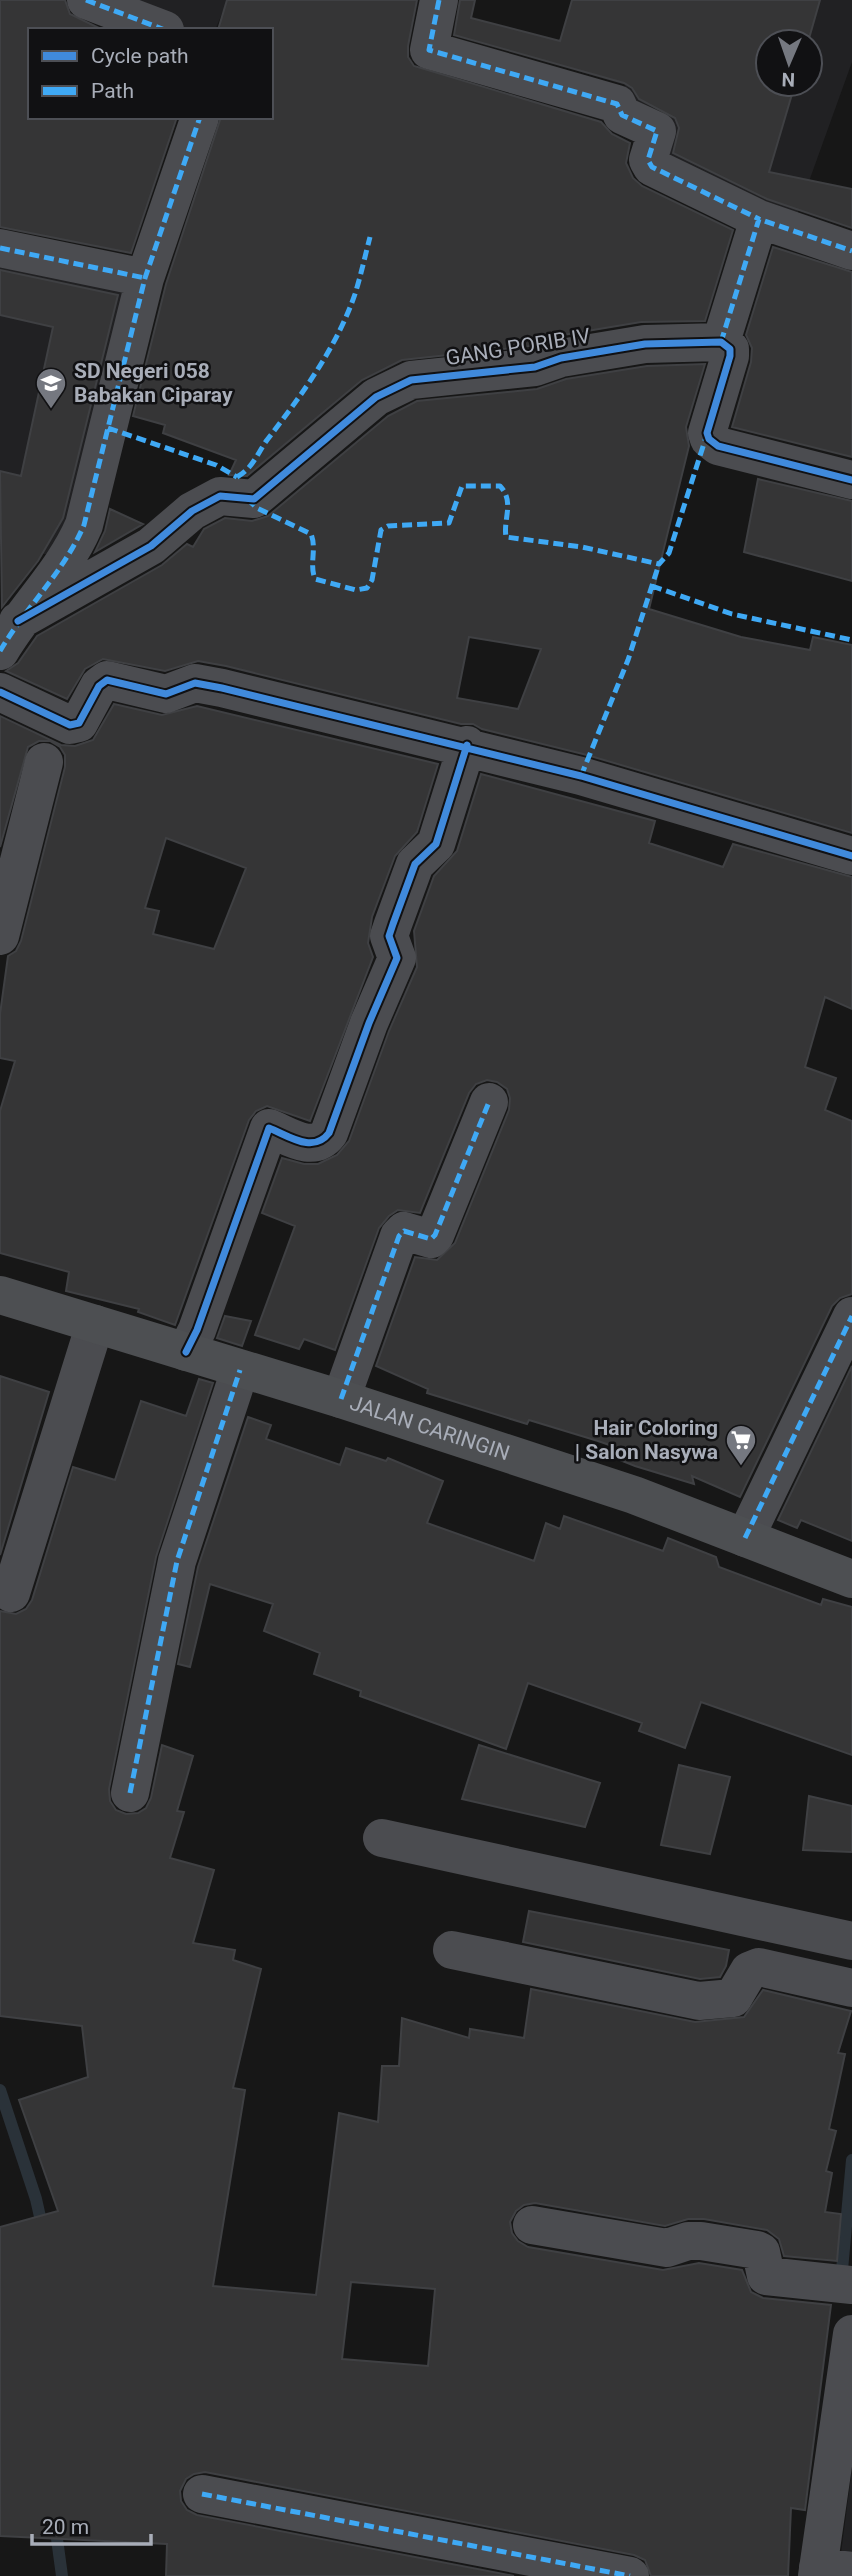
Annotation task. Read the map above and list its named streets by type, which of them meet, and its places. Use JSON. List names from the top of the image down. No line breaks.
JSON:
{"streets":{"main road":["JALAN CARINGIN"],"street":["GANG PORIB IV"]},"places":{"school or university":["SD Negeri 058 Babakan Ciparay"],"supermarket":["Hair Coloring | Salon Nasywa"]},"legend":["Cycle path","Path"],"scale_bar":"20 m","north":"bottom"}
